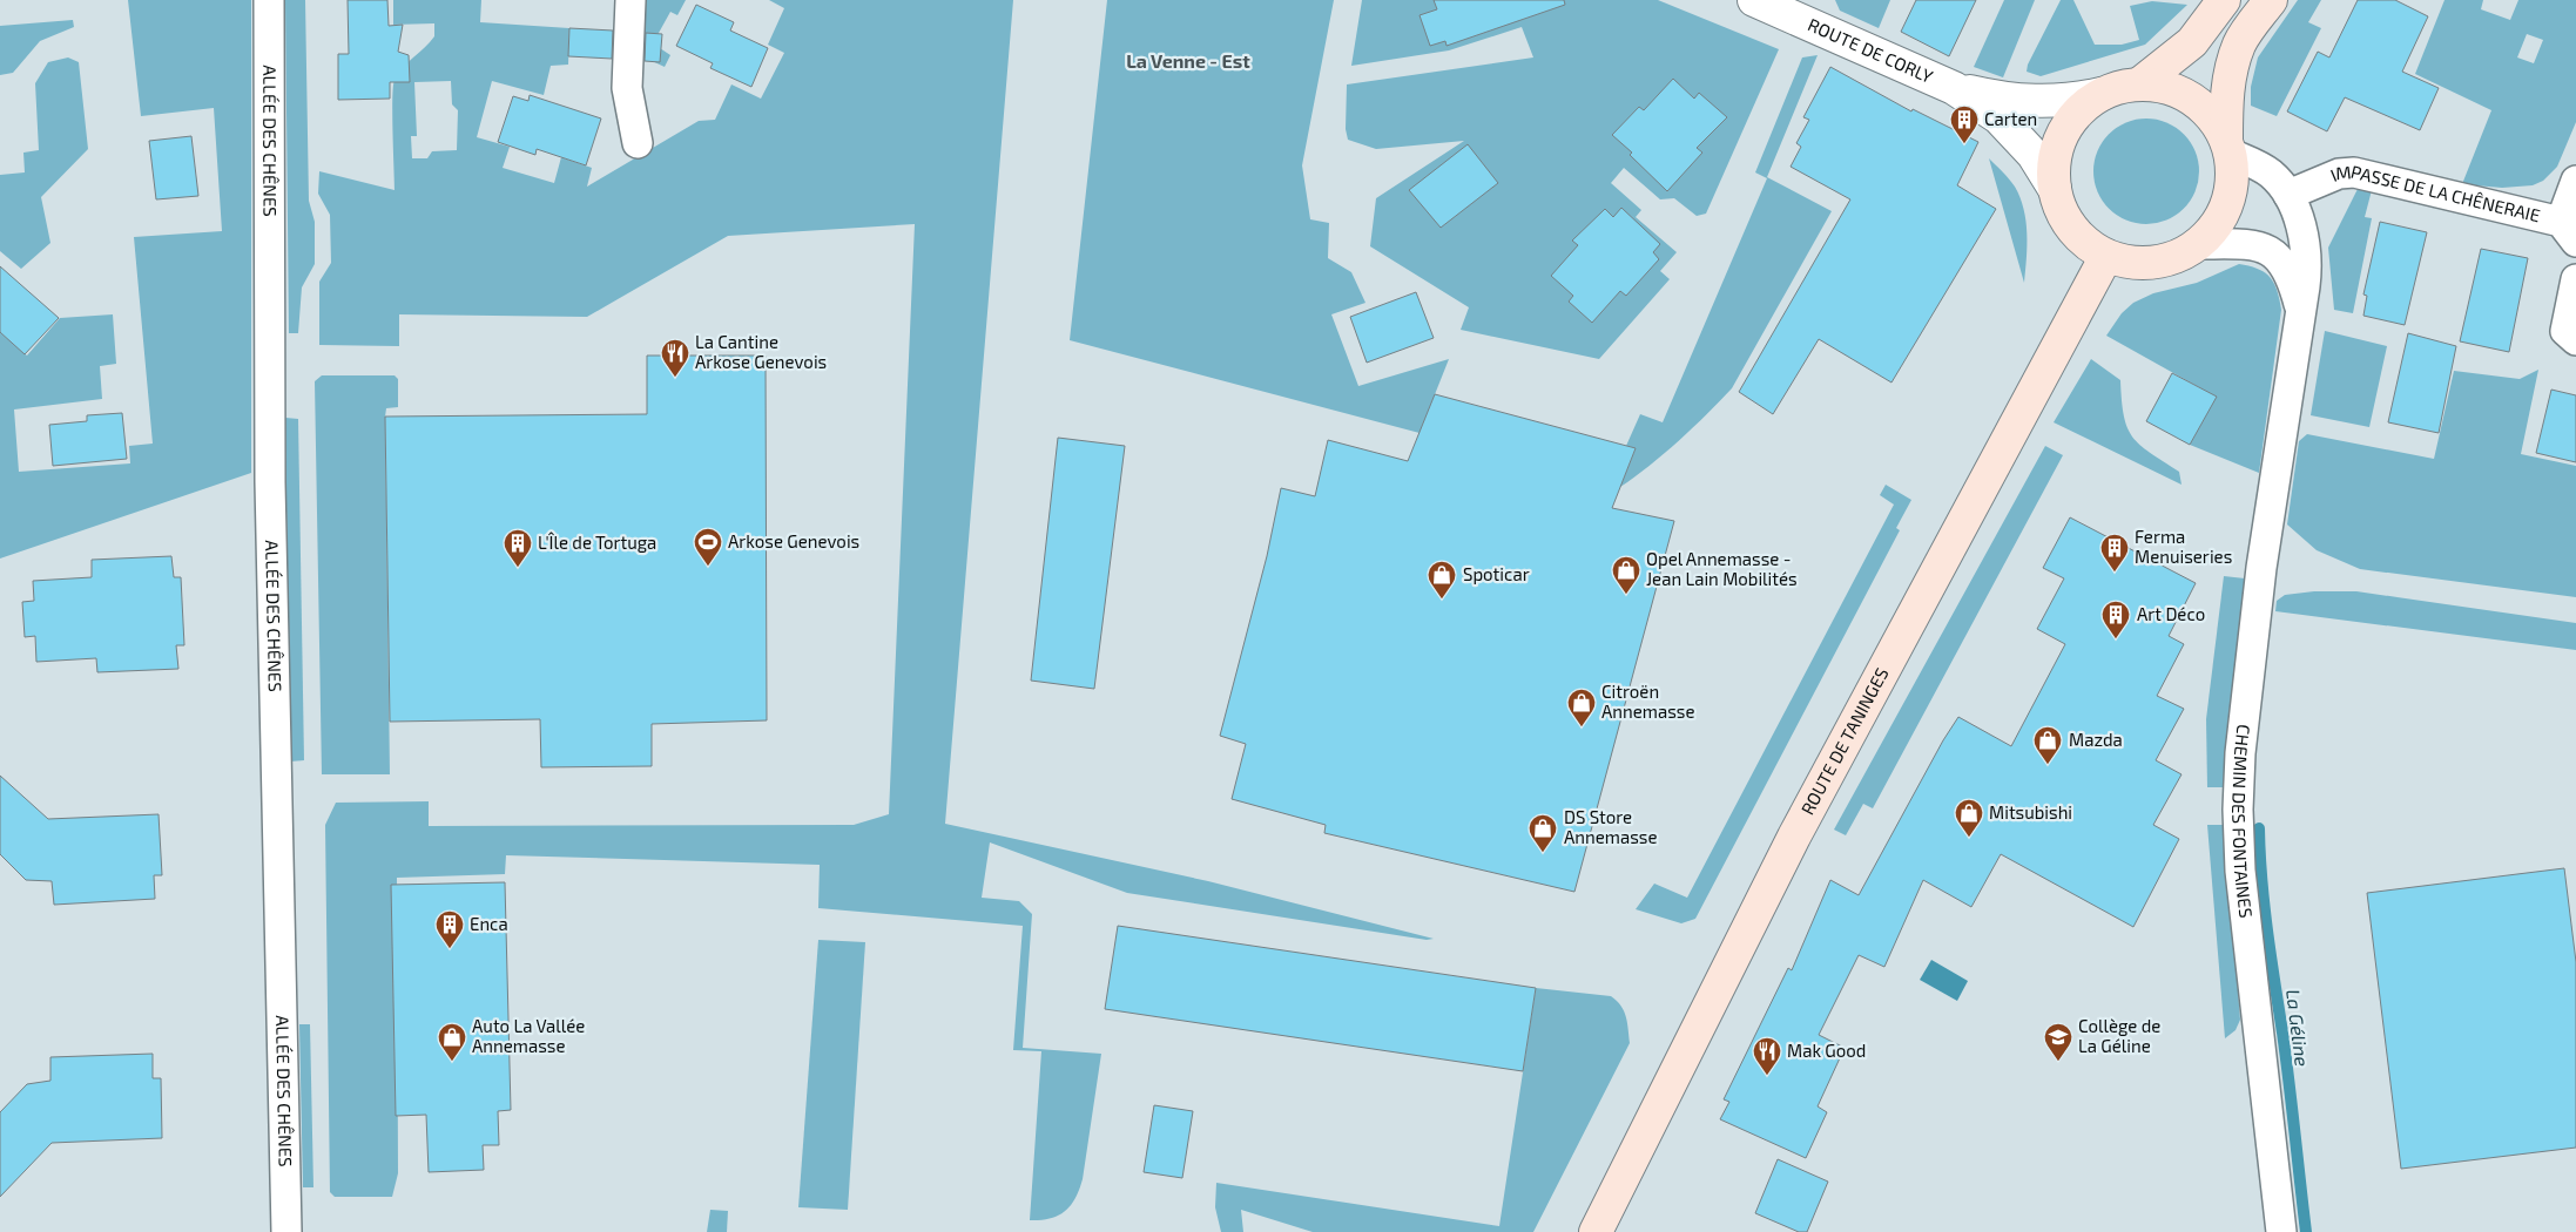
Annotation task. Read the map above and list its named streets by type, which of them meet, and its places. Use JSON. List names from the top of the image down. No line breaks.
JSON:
{"streets":{"main road":["ROUTE DE TANINGES"],"street":["ROUTE DE CORLY","ALLÉE DES CHÊNES","IMPASSE DE LA CHÊNERAIE","CHEMIN DES FONTAINES"]},"crossings":[["ROUTE DE CORLY","ROUTE DE TANINGES"],["ROUTE DE CORLY","CHEMIN DES FONTAINES"],["IMPASSE DE LA CHÊNERAIE","CHEMIN DES FONTAINES"],["ROUTE DE TANINGES","CHEMIN DES FONTAINES"]],"districts":["La Venne - Est"],"water":["La Géline"],"places":{"building":["Carten","L'Île de Tortuga","Ferma Menuiseries","Art Déco","Enca"],"restaurant":["La Cantine Arkose Genevois","Mak Good"],"sports":["Arkose Genevois"],"shop":["Opel Annemasse - Jean Lain Mobilités","Spoticar","Citroën Annemasse","Mazda","Mitsubishi","DS Store Annemasse","Auto La Vallée Annemasse"],"school or university":["Collège de La Géline"]}}
